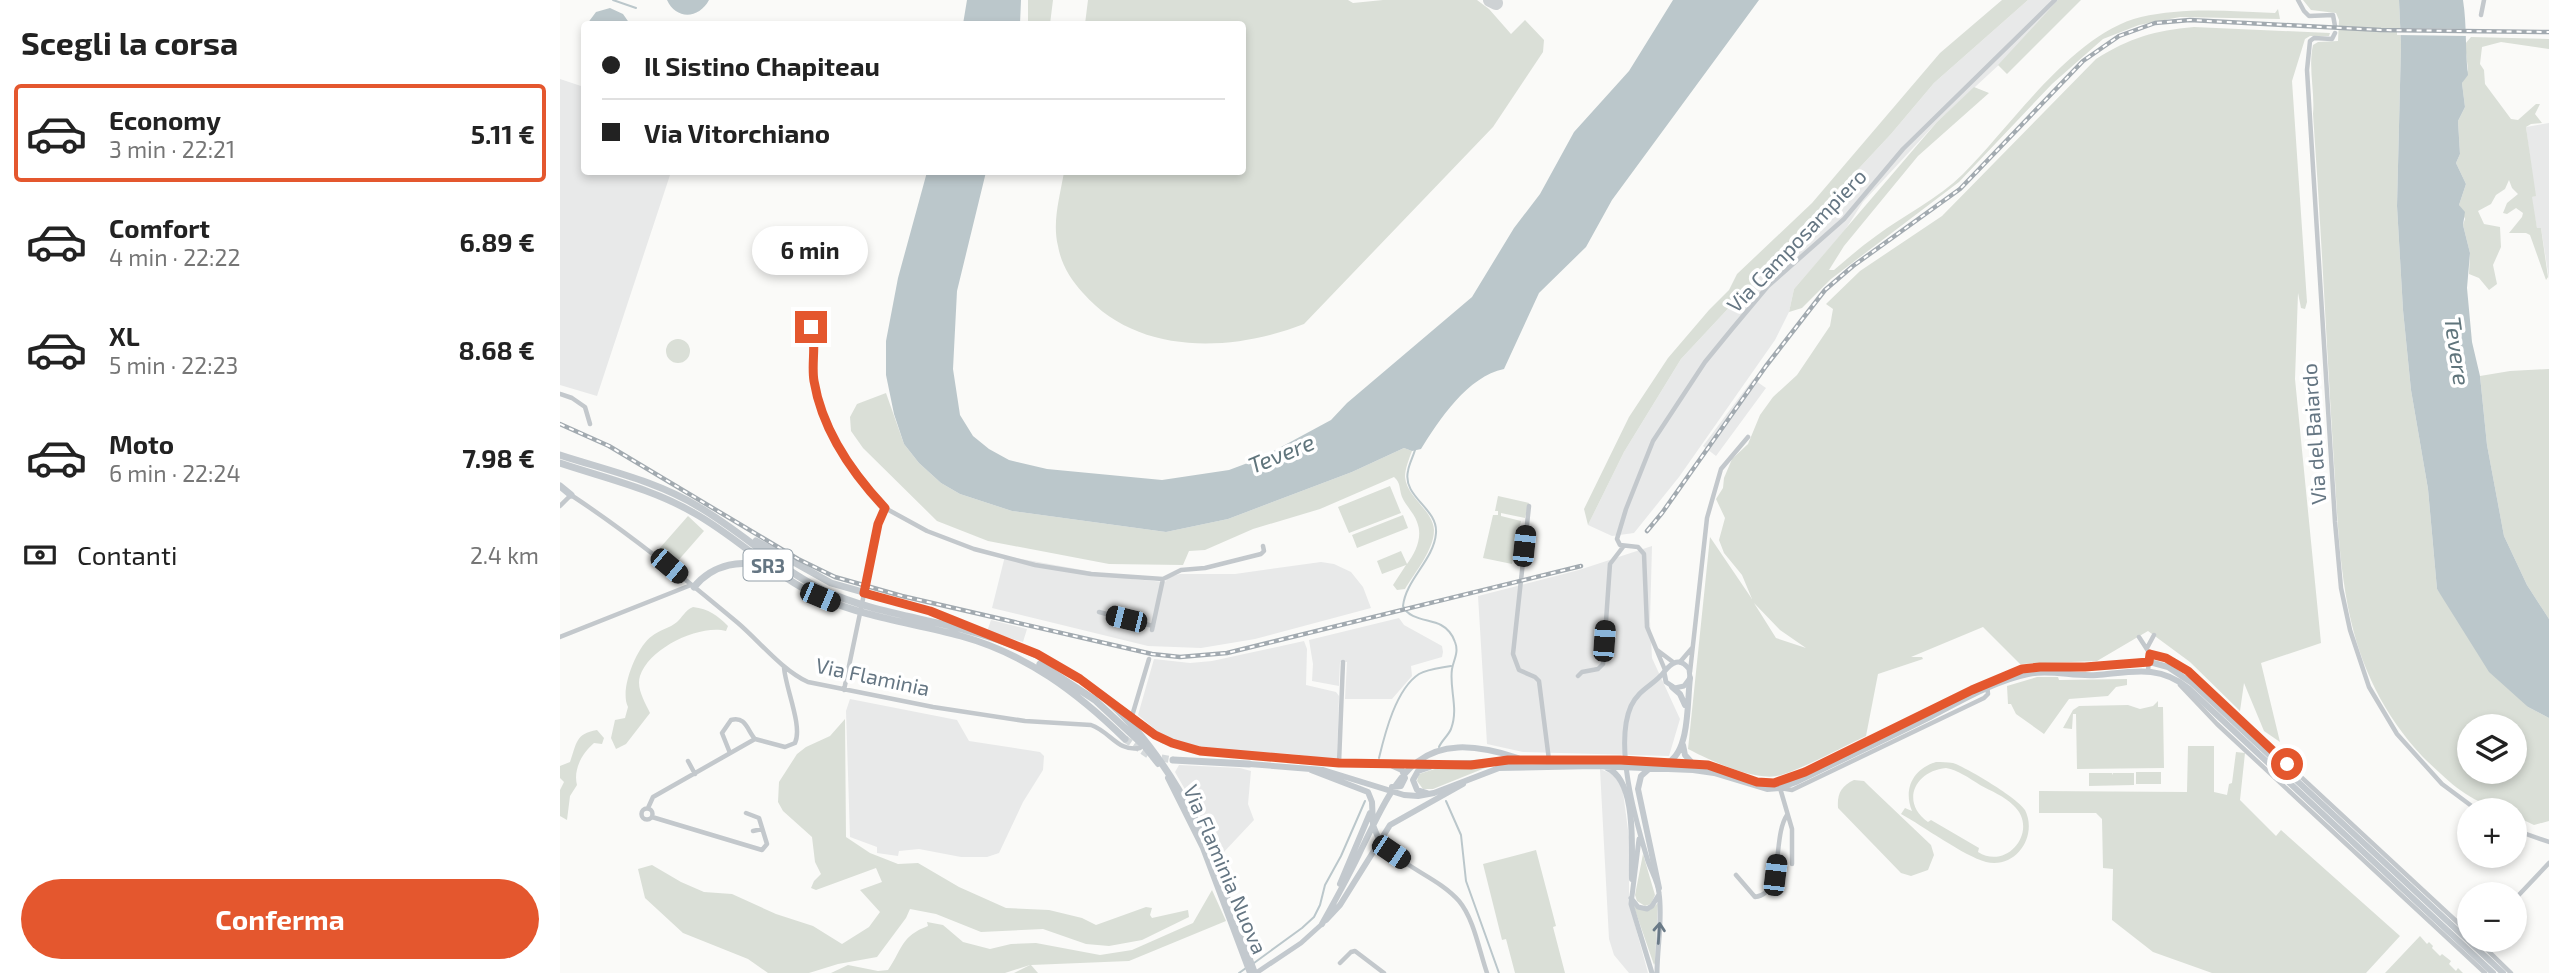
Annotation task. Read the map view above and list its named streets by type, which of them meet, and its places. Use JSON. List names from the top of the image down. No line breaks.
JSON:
{"streets":{"highway":["SR3"],"main road":["Via Flaminia Nuova"],"street":["Via Camposampiero","Via del Baiardo","Via Flaminia"]},"crossings":[["SR3","Via Flaminia"],["SR3","Via Flaminia Nuova"],["Via Flaminia","Via Flaminia Nuova"]],"water":["Tevere"],"page":{"heading":"Scegli la corsa","banner":["Il Sistino Chapiteau","Via Vitorchiano"],"list":[{"name":"Economy","note":"3 min · 22:21","value":"5.11 €"},{"name":"Comfort","note":"4 min · 22:22","value":"6.89 €"},{"name":"XL","note":"5 min · 22:23","value":"8.68 €"},{"name":"Moto","note":"6 min · 22:24","value":"7.98 €"}],"bubble":"6 min","pay":["Contanti","2.4 km"],"map_buttons":["+","−"],"buttons":"Conferma"}}
